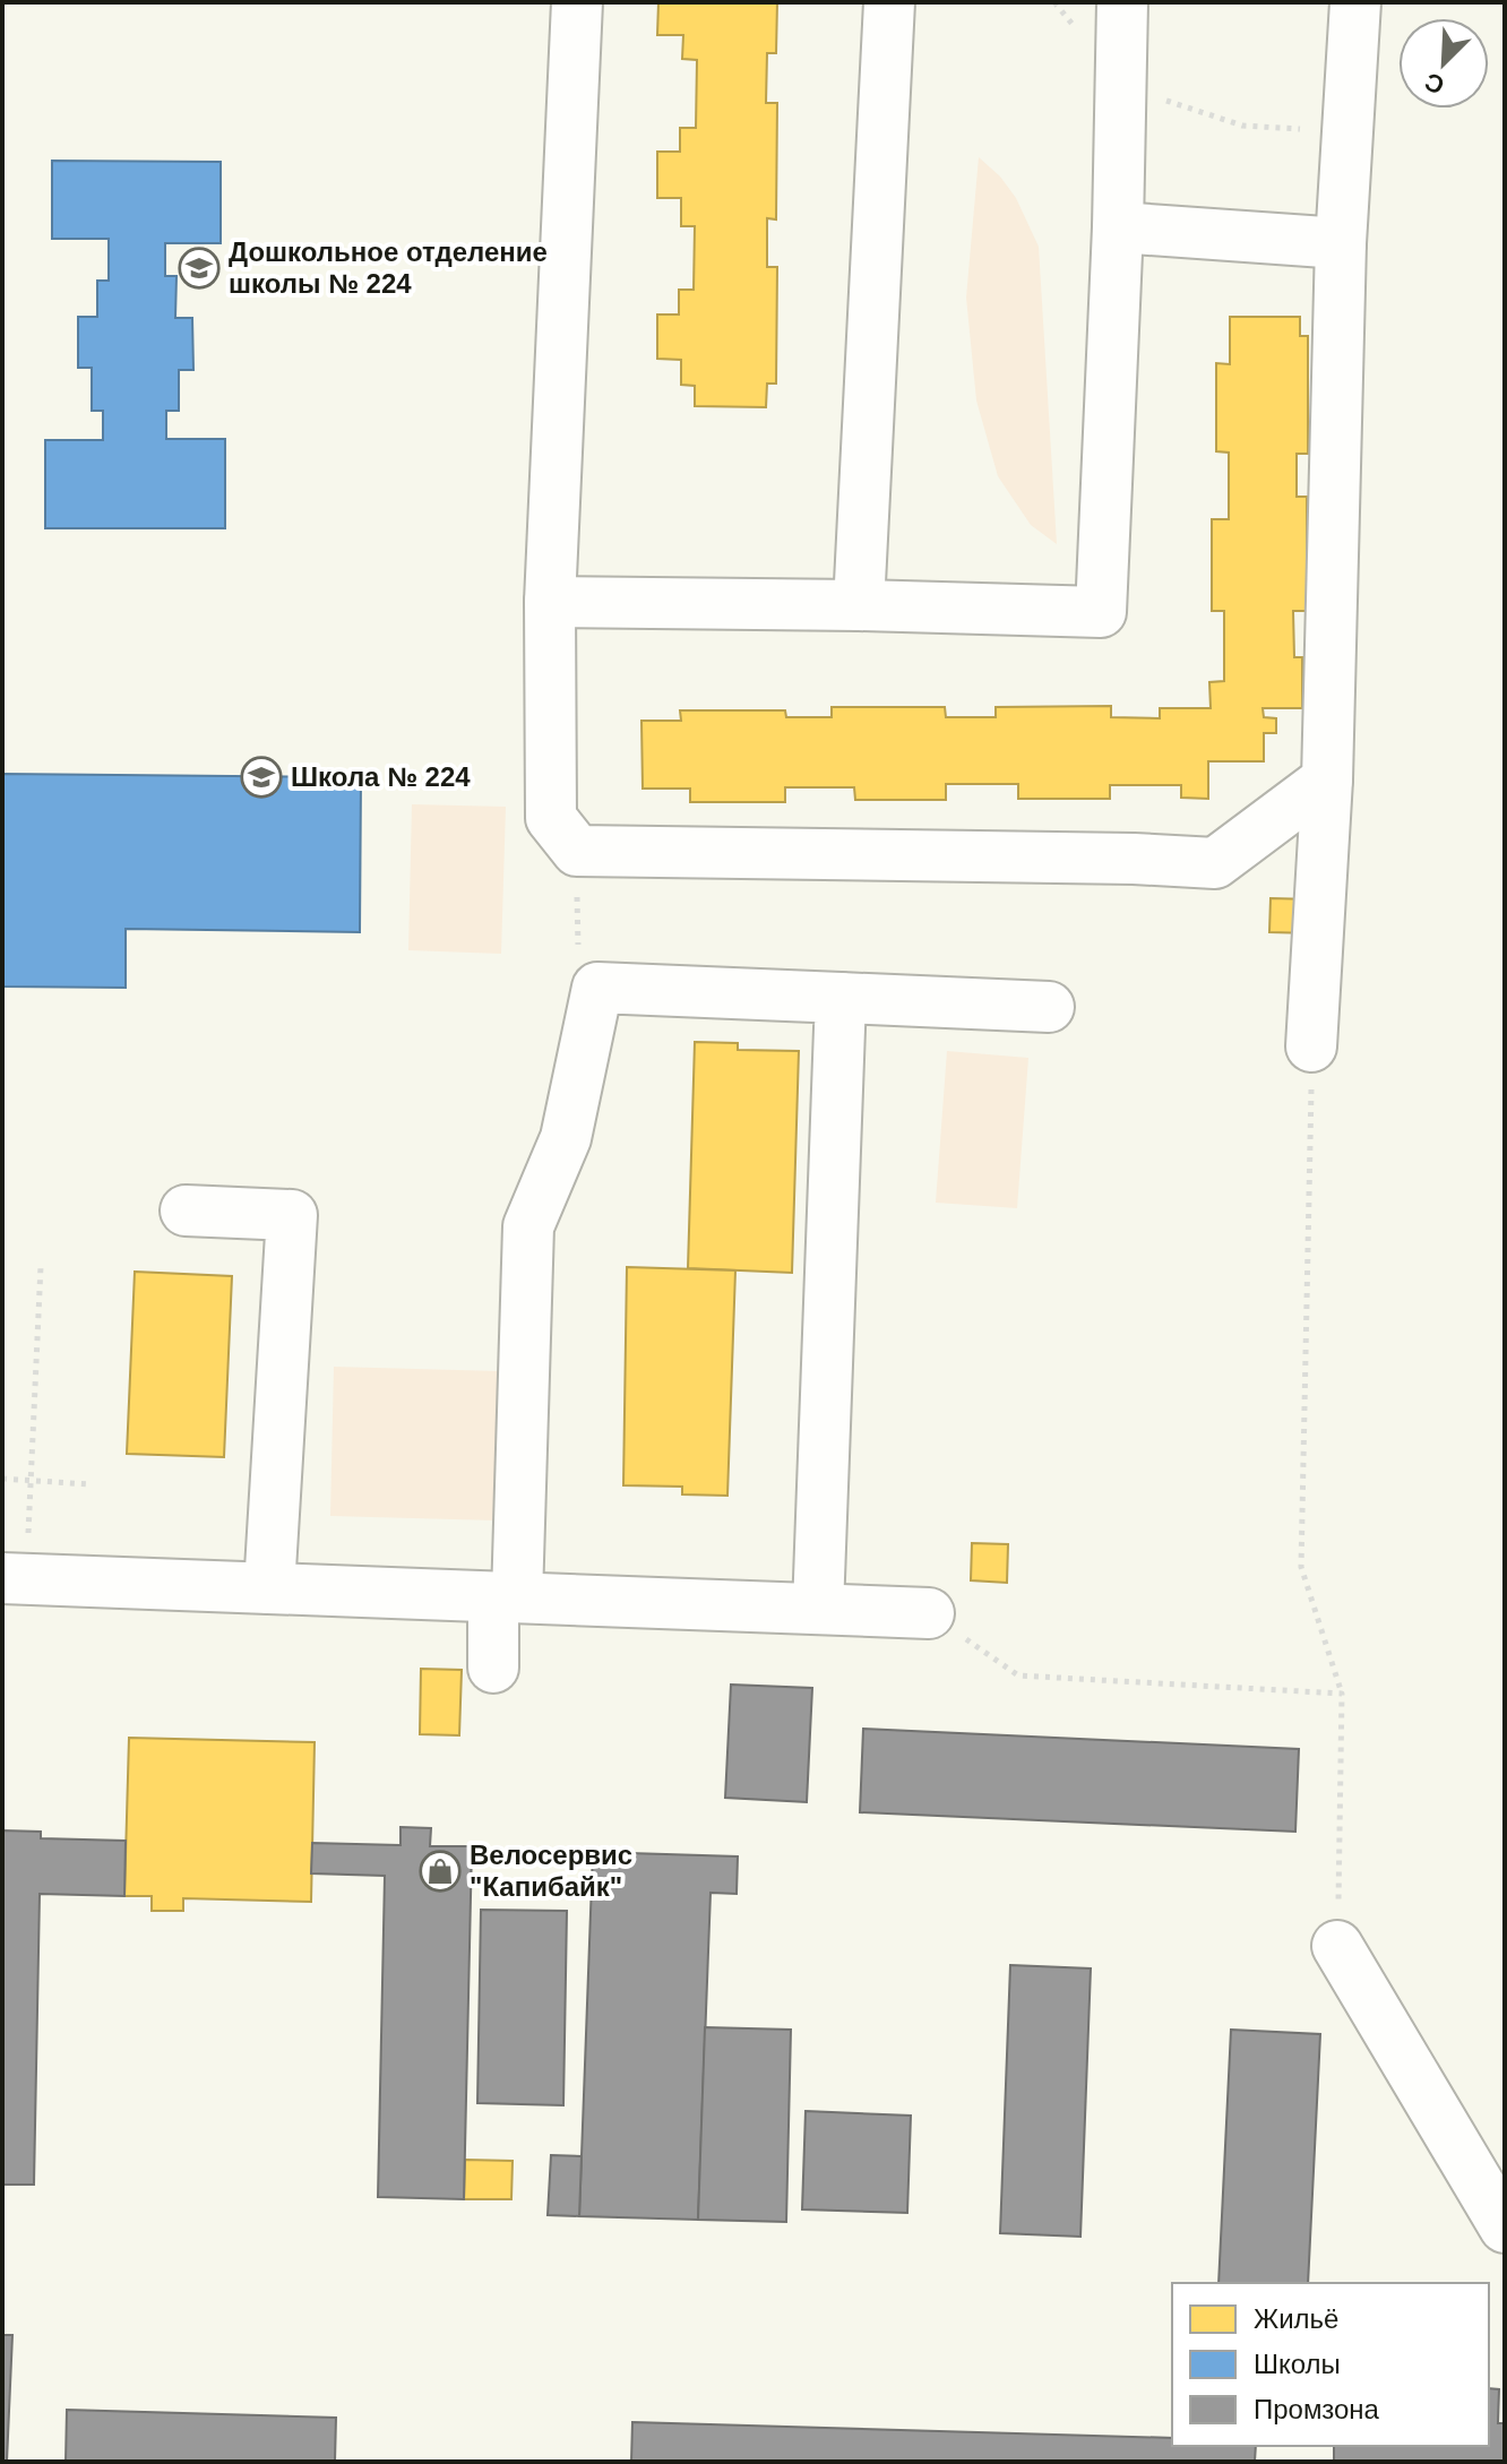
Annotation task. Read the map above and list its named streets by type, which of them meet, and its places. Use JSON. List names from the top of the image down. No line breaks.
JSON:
{"places":{"school or university":["Дошкольное отделение школы № 224","Школа № 224"],"shop":["Велосервис \"Капибайк\""]},"legend":["Жильё","Школы","Промзона"],"north":"bottom left"}
